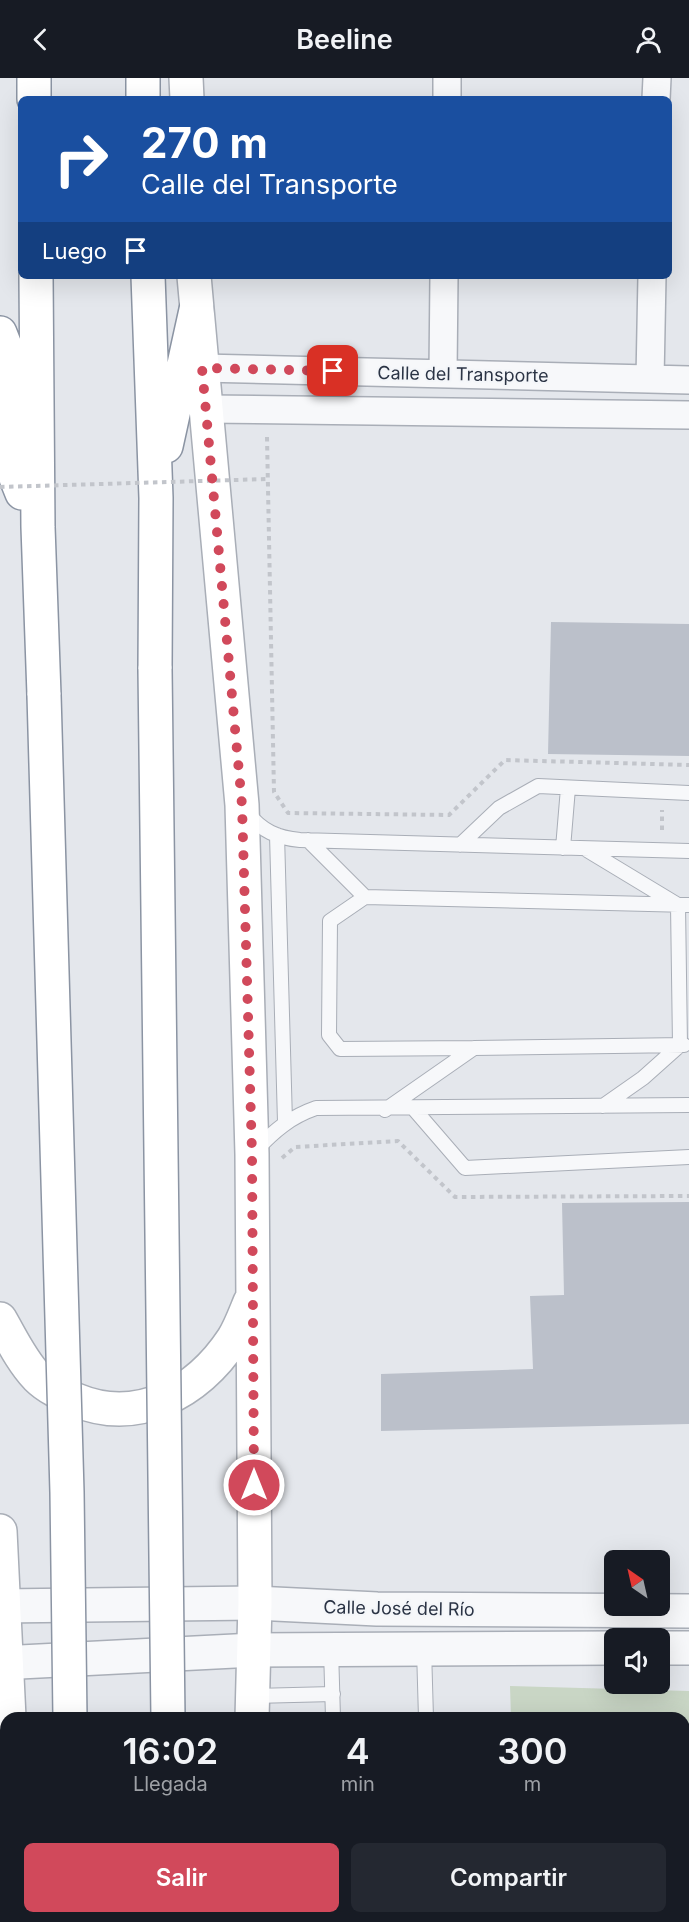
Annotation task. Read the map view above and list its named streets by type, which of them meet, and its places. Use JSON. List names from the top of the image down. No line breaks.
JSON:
{"streets":{"street":["Calle del Transporte","Calle José del Río"]},"north":"top left","page":{"header":"Beeline","turn":["270 m","Calle del Transporte"],"then":"Luego","eta":["16:02","Llegada","4","min","300","m"],"buttons":["Salir","Compartir"]}}
